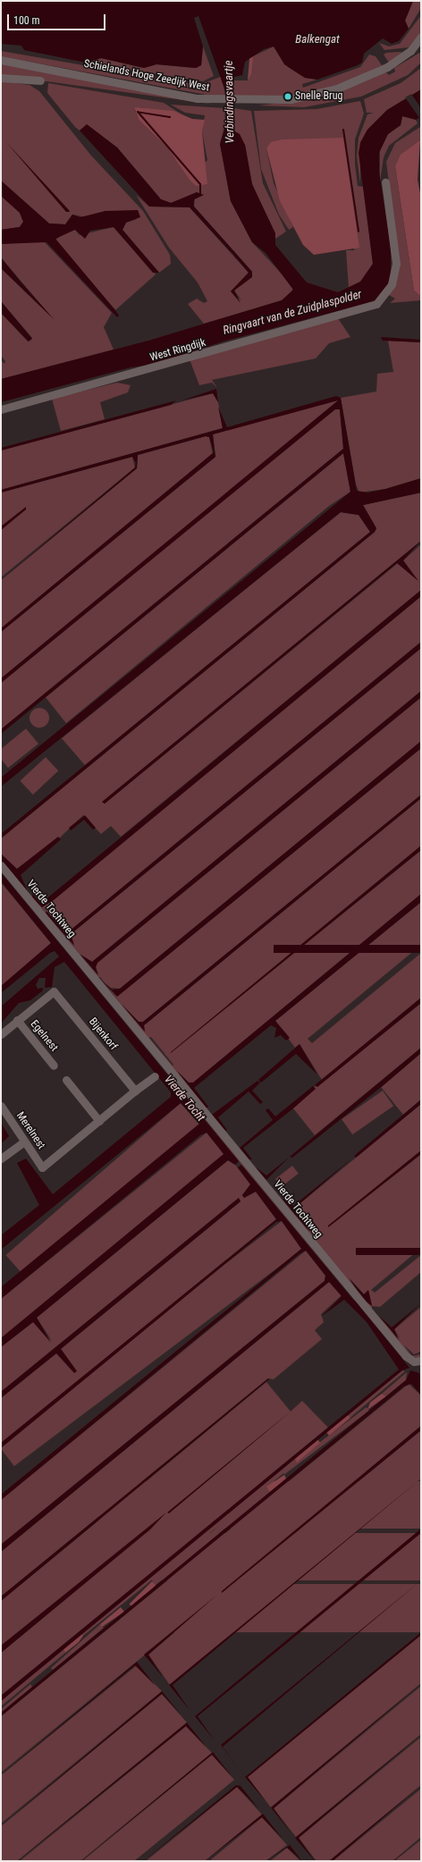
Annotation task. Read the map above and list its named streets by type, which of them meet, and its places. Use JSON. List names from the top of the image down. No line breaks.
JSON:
{"streets":{"street":["Schielands Hoge Zeedijk West","West Ringdijk","Vierde Tochtweg","Bijenkorf","Egelnest","Merelnest"]},"crossings":[["Bijenkorf","Egelnest"]],"water":["Balkengat","Verbindingsvaartje","Ringvaart van de Zuidplaspolder","Vierde Tocht"],"places":["Snelle Brug"],"scale_bar":"100 m"}
